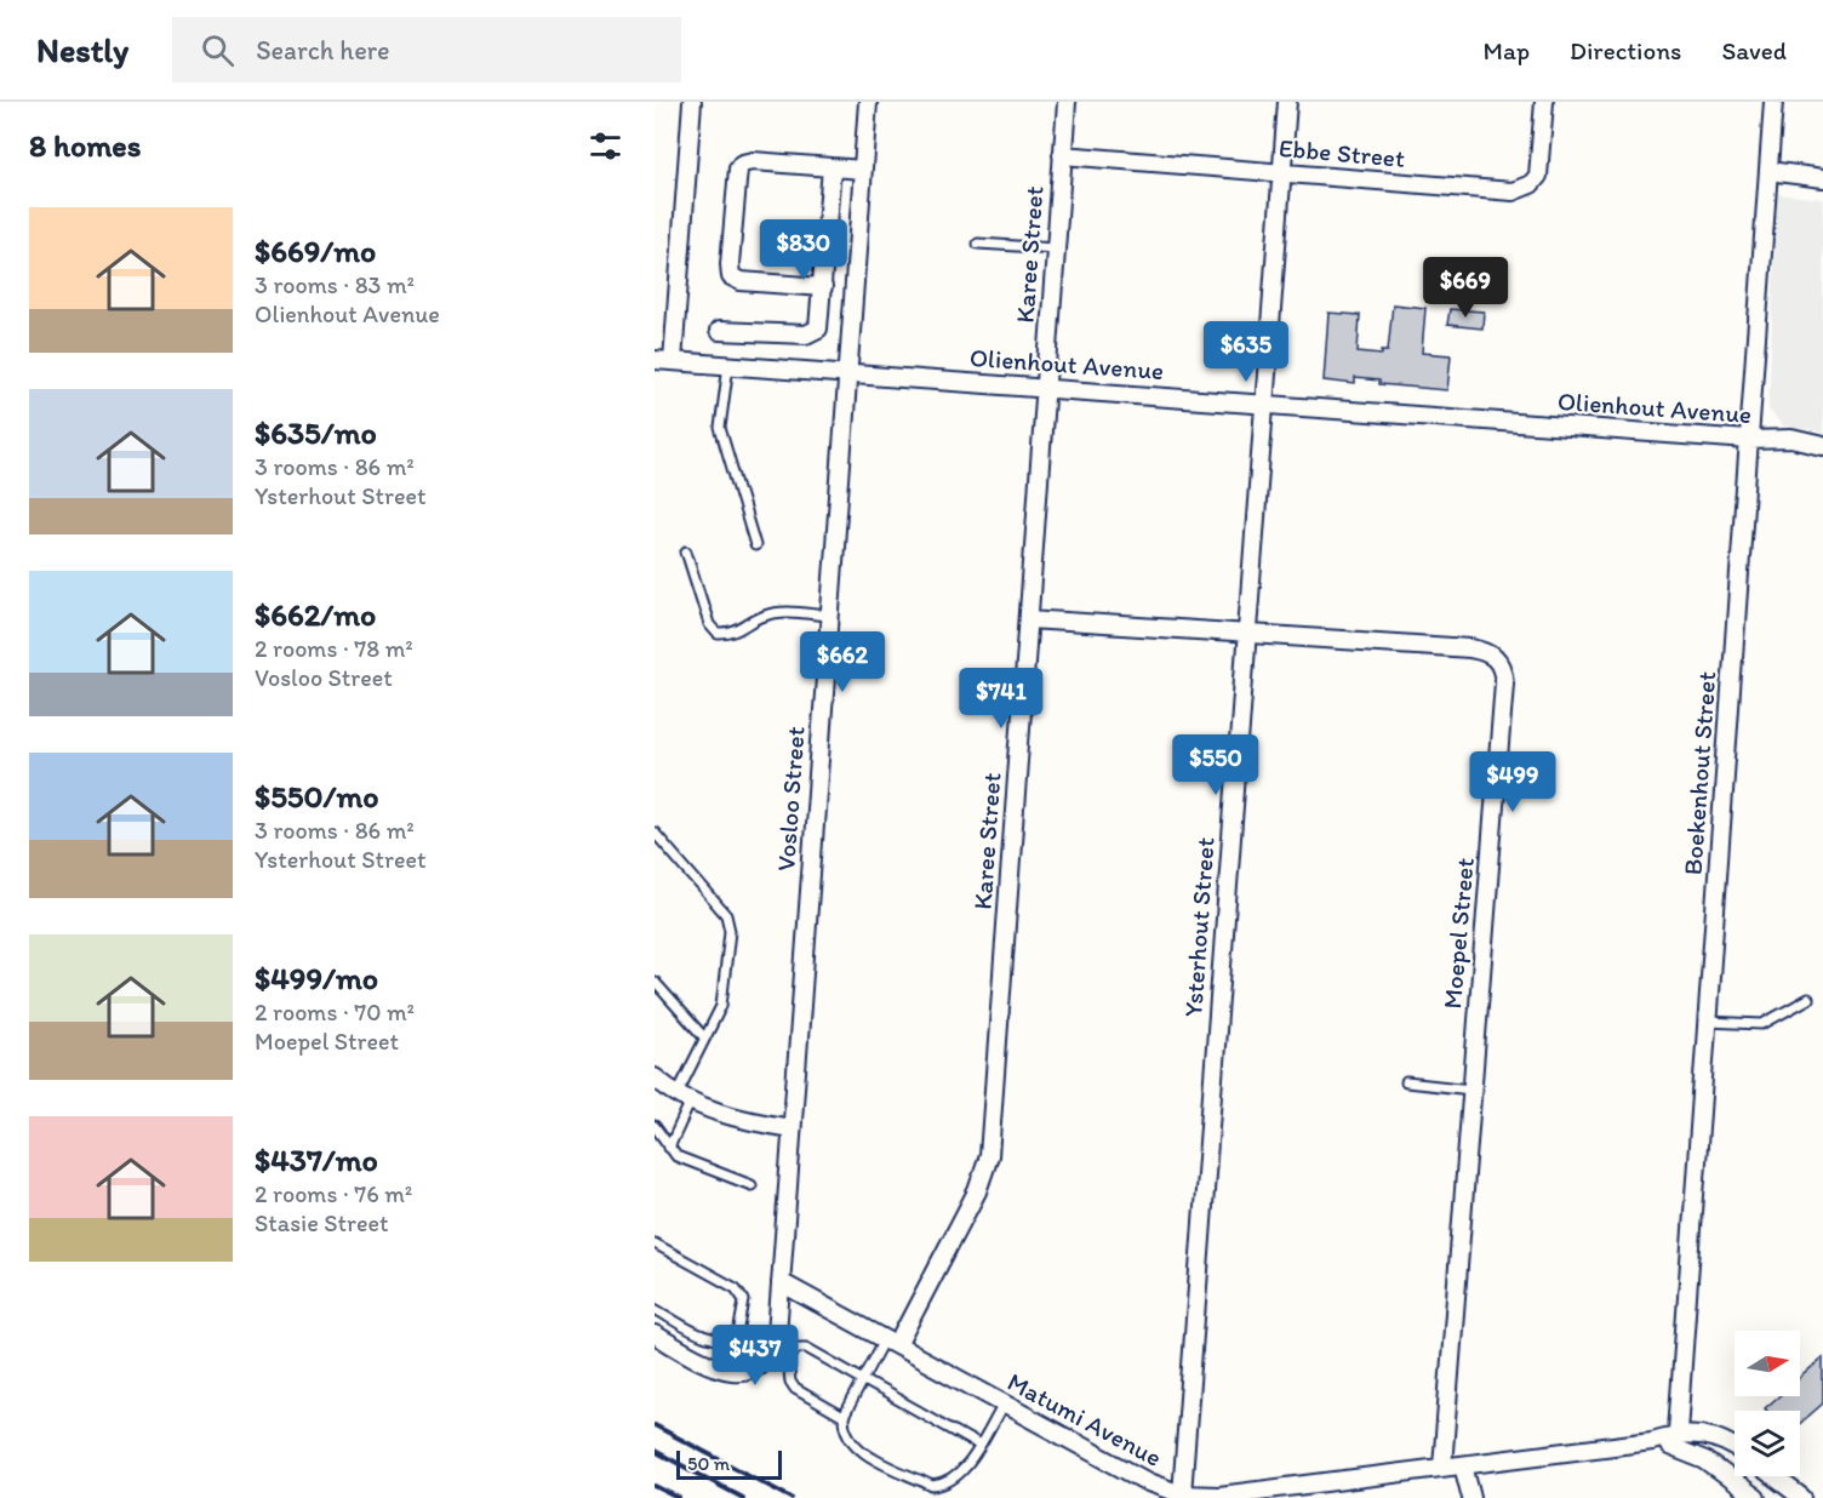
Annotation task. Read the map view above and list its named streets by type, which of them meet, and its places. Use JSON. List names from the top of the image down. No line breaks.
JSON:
{"streets":{"street":["Ebbe Street","Karee Street","Olienhout Avenue","Boekenhout Street","Vosloo Street","Ysterhout Street","Moepel Street","Matumi Avenue"]},"crossings":[["Ebbe Street","Karee Street"],["Ebbe Street","Ysterhout Street"],["Karee Street","Olienhout Avenue"],["Karee Street","Moepel Street"],["Karee Street","Matumi Avenue"],["Olienhout Avenue","Boekenhout Street"],["Olienhout Avenue","Vosloo Street"],["Olienhout Avenue","Ysterhout Street"],["Boekenhout Street","Matumi Avenue"],["Vosloo Street","Matumi Avenue"],["Ysterhout Street","Moepel Street"],["Ysterhout Street","Matumi Avenue"],["Moepel Street","Matumi Avenue"]],"scale_bar":"50 m","north":"right","page":{"header":"Nestly","search":"Search here","nav":["Map","Directions","Saved"],"heading":"8 homes","list":[{"name":"$669/mo","note":"3 rooms · 83 m² · Olienhout Avenue"},{"name":"$635/mo","note":"3 rooms · 86 m² · Ysterhout Street"},{"name":"$662/mo","note":"2 rooms · 78 m² · Vosloo Street"},{"name":"$550/mo","note":"3 rooms · 86 m² · Ysterhout Street"},{"name":"$499/mo","note":"2 rooms · 70 m² · Moepel Street"},{"name":"$437/mo","note":"2 rooms · 76 m² · Stasie Street"}],"price":["$830","$669","$635","$662","$741","$550","$499","$437"],"scale":"50 m"}}
